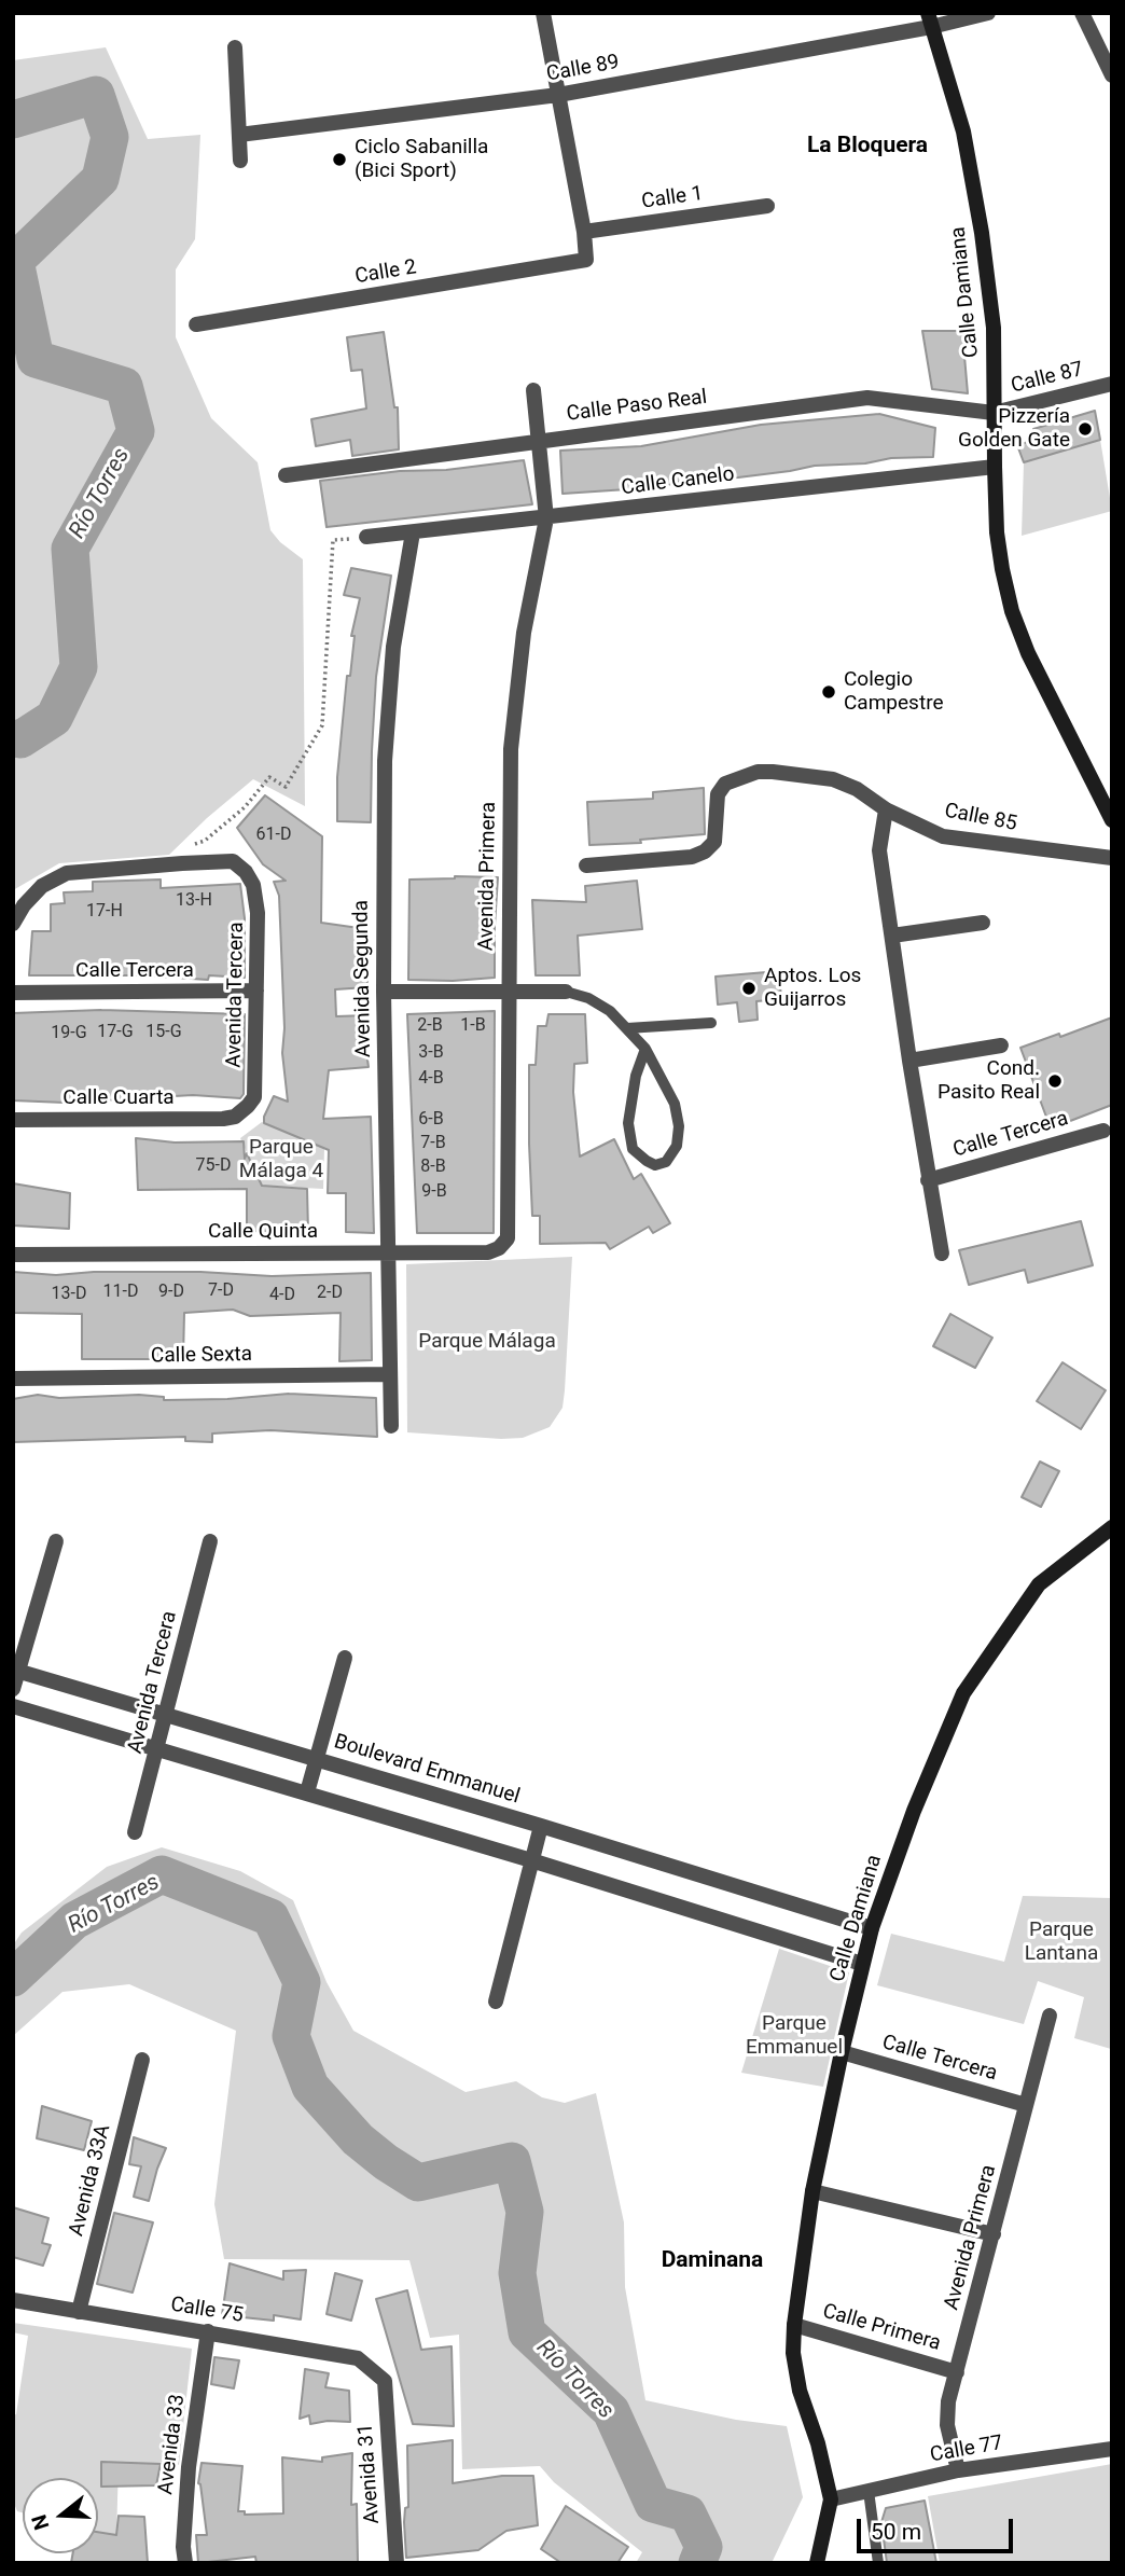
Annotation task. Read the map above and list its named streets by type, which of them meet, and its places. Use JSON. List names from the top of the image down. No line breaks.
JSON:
{"streets":{"street":["Calle 89","Calle 1","Calle 2","Calle Damiana","Calle 87","Calle Paso Real","Calle Canelo","Calle 85","Avenida Primera","Calle Tercera","Avenida Segunda","Avenida Tercera","Calle Cuarta","Calle Quinta","Calle Sexta","Boulevard Emmanuel","Avenida 33A","Calle 75","Calle Primera","Avenida 33","Calle 77","Avenida 31"]},"crossings":[["Calle 89","Calle Damiana"],["Calle 1","Calle 2"],["Calle Damiana","Calle 87"],["Calle Damiana","Calle Paso Real"],["Calle Damiana","Calle Canelo"],["Calle Damiana","Calle Tercera"],["Calle Damiana","Boulevard Emmanuel"],["Calle Damiana","Calle Primera"],["Calle Damiana","Calle 77"],["Calle 87","Calle Paso Real"],["Calle Paso Real","Avenida Primera"],["Calle Canelo","Avenida Primera"],["Calle Canelo","Avenida Segunda"],["Avenida Primera","Calle Tercera"],["Avenida Primera","Calle Quinta"],["Avenida Primera","Calle Primera"],["Avenida Primera","Calle 77"],["Calle Tercera","Avenida Tercera"],["Avenida Segunda","Calle Quinta"],["Avenida Segunda","Calle Sexta"],["Avenida Tercera","Calle Cuarta"],["Avenida Tercera","Boulevard Emmanuel"],["Avenida 33A","Calle 75"],["Calle 75","Avenida 33"],["Calle 75","Avenida 31"]],"districts":["La Bloquera","Daminana"],"water":["Río Torres"],"parks":["Parque Málaga 4","Parque Málaga","Parque Lantana","Parque Emmanuel"],"places":["Ciclo Sabanilla (Bici Sport)","Pizzería Golden Gate","Colegio Campestre","Aptos. Los Guijarros","Cond. Pasito Real"],"house_numbers":["61-D","13-H","17-H","2-B","1-B","17-G","15-G","19-G","3-B","4-B","6-B","7-B","75-D","8-B","9-B","7-D","11-D","9-D","2-D","13-D","4-D"],"scale_bar":"50 m","north":"left"}
